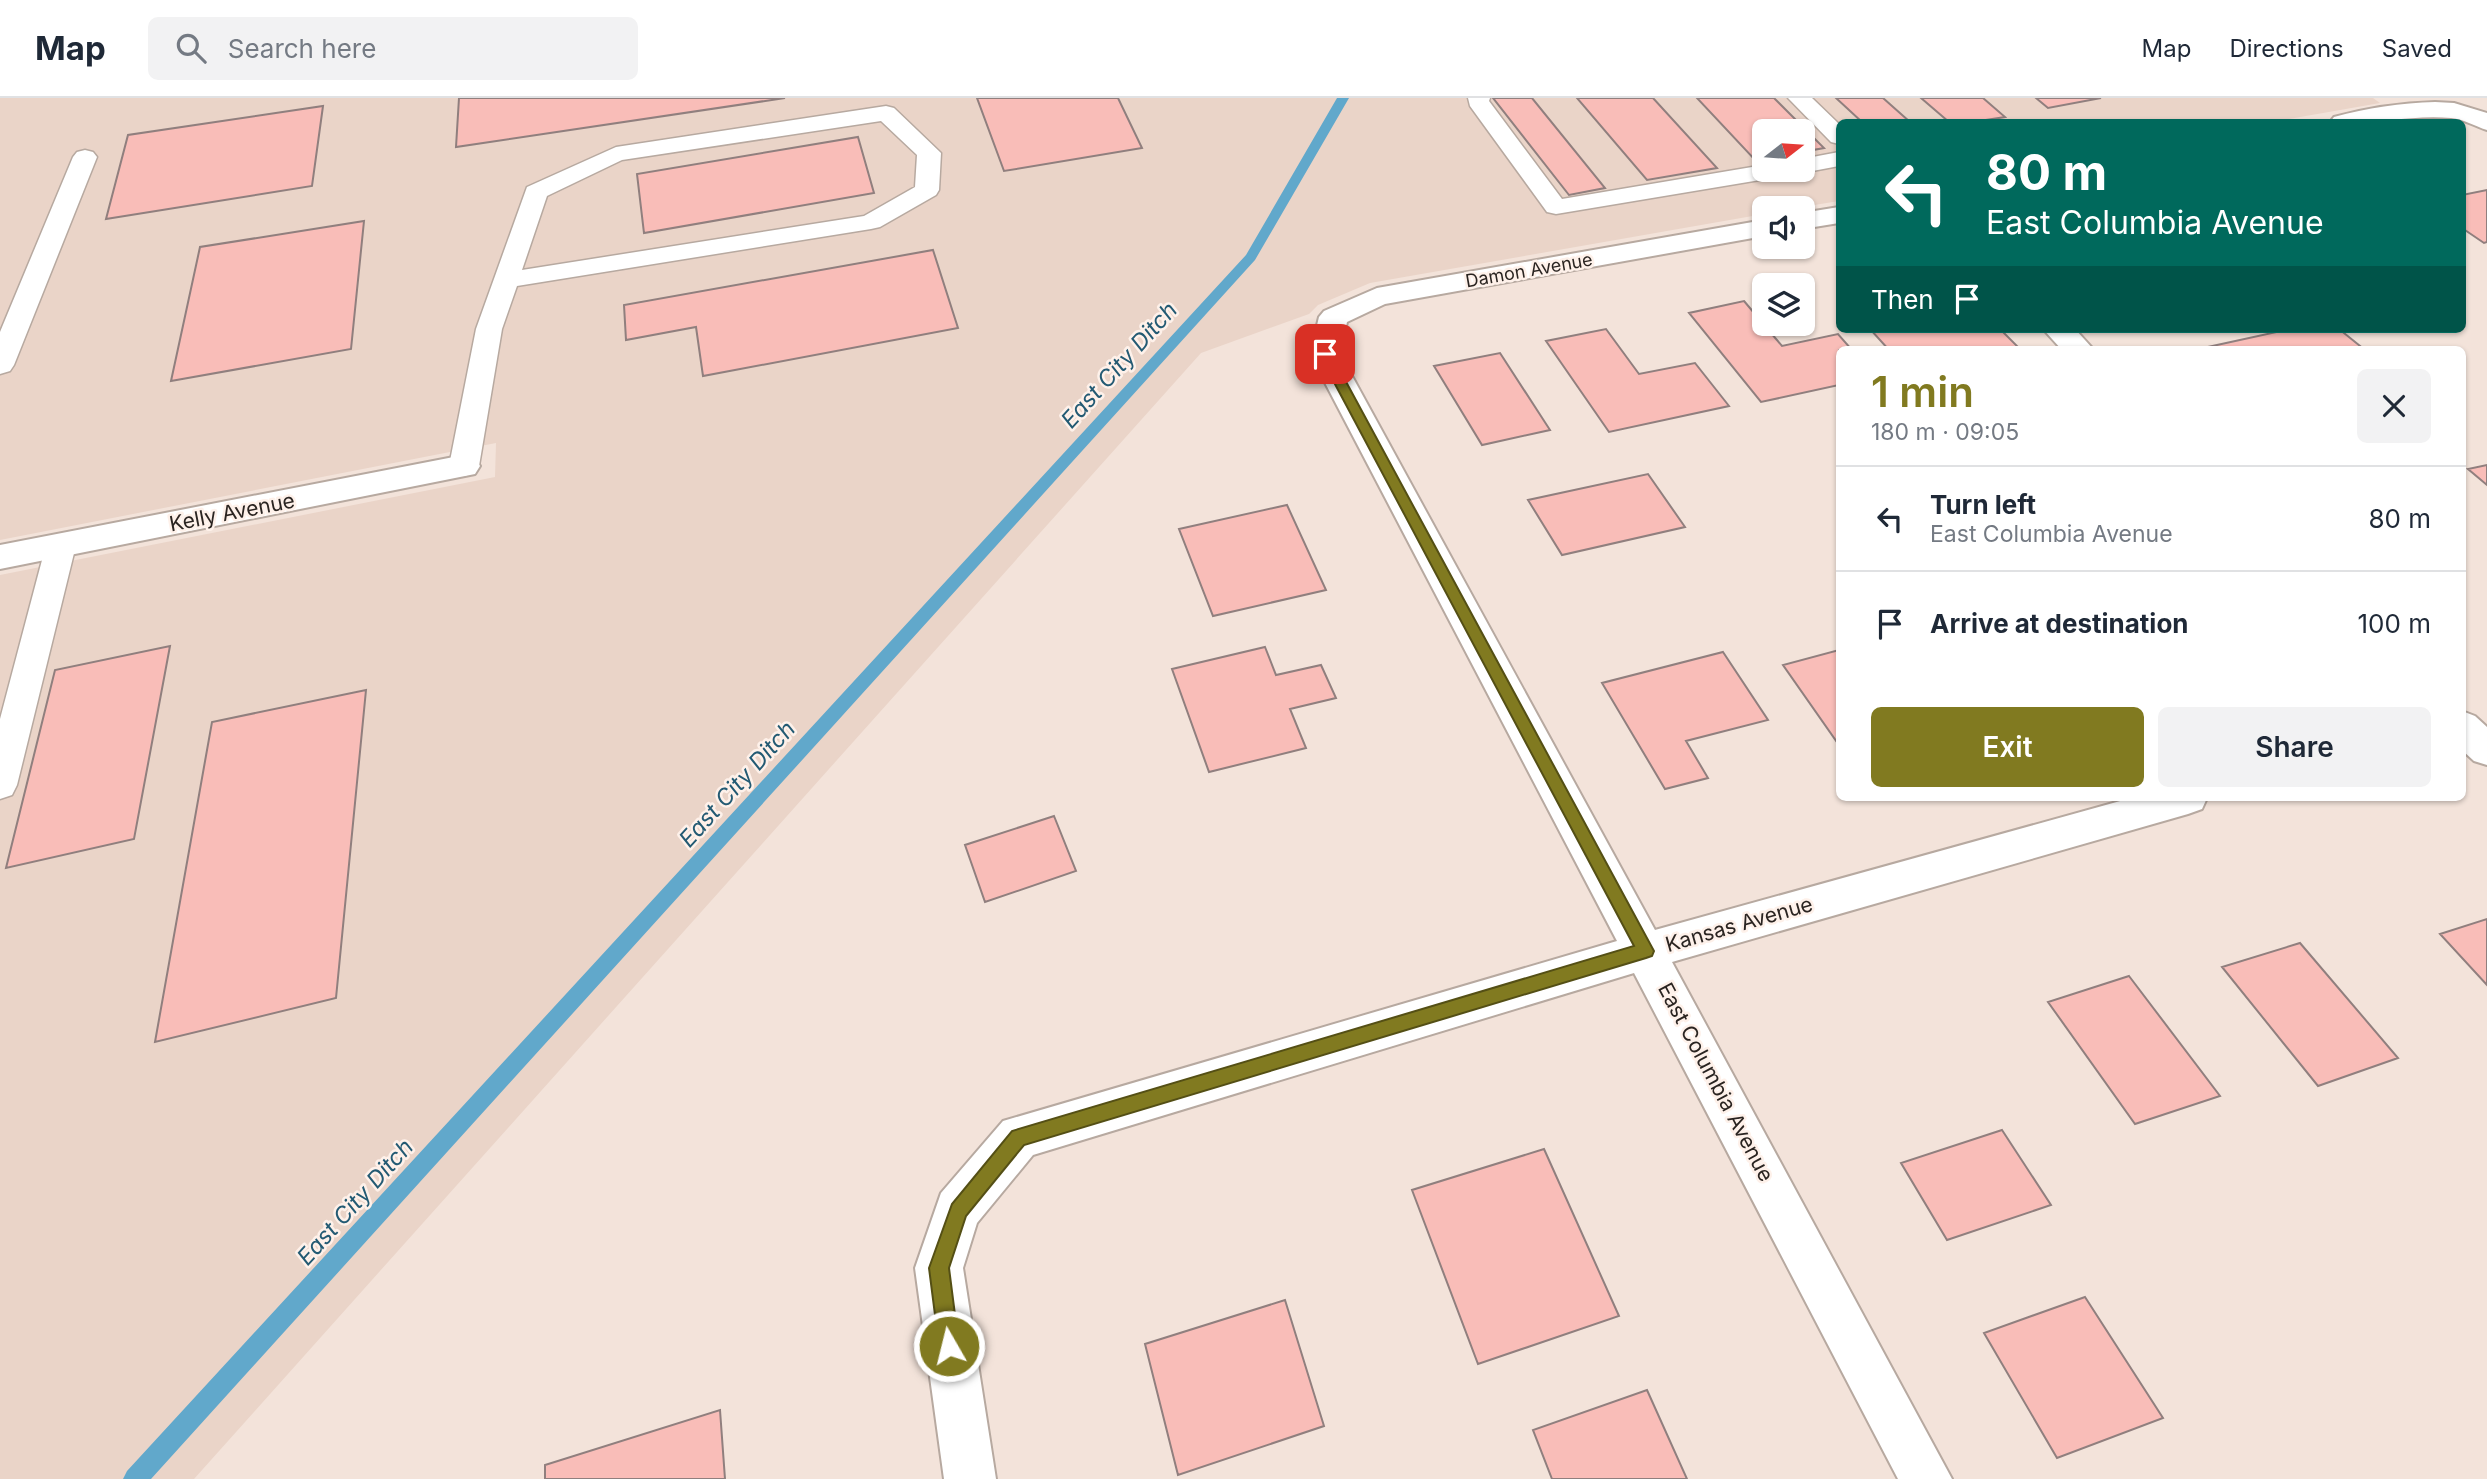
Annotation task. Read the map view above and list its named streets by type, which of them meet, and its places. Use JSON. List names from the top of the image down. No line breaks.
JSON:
{"streets":{"street":["Damon Avenue","Kelly Avenue","Kansas Avenue","East Columbia Avenue"]},"crossings":[["Damon Avenue","East Columbia Avenue"],["Kansas Avenue","East Columbia Avenue"]],"water":["East City Ditch"],"north":"right","page":{"header":"Map","search":"Search here","nav":["Map","Directions","Saved"],"turn":["80 m","East Columbia Avenue"],"then":"Then","heading":["1 min","180 m · 09:05"],"list":[{"name":"Turn left","note":"East Columbia Avenue","value":"80 m"},{"name":"Arrive at destination","value":"100 m"}],"buttons":["Exit","Share"]}}
